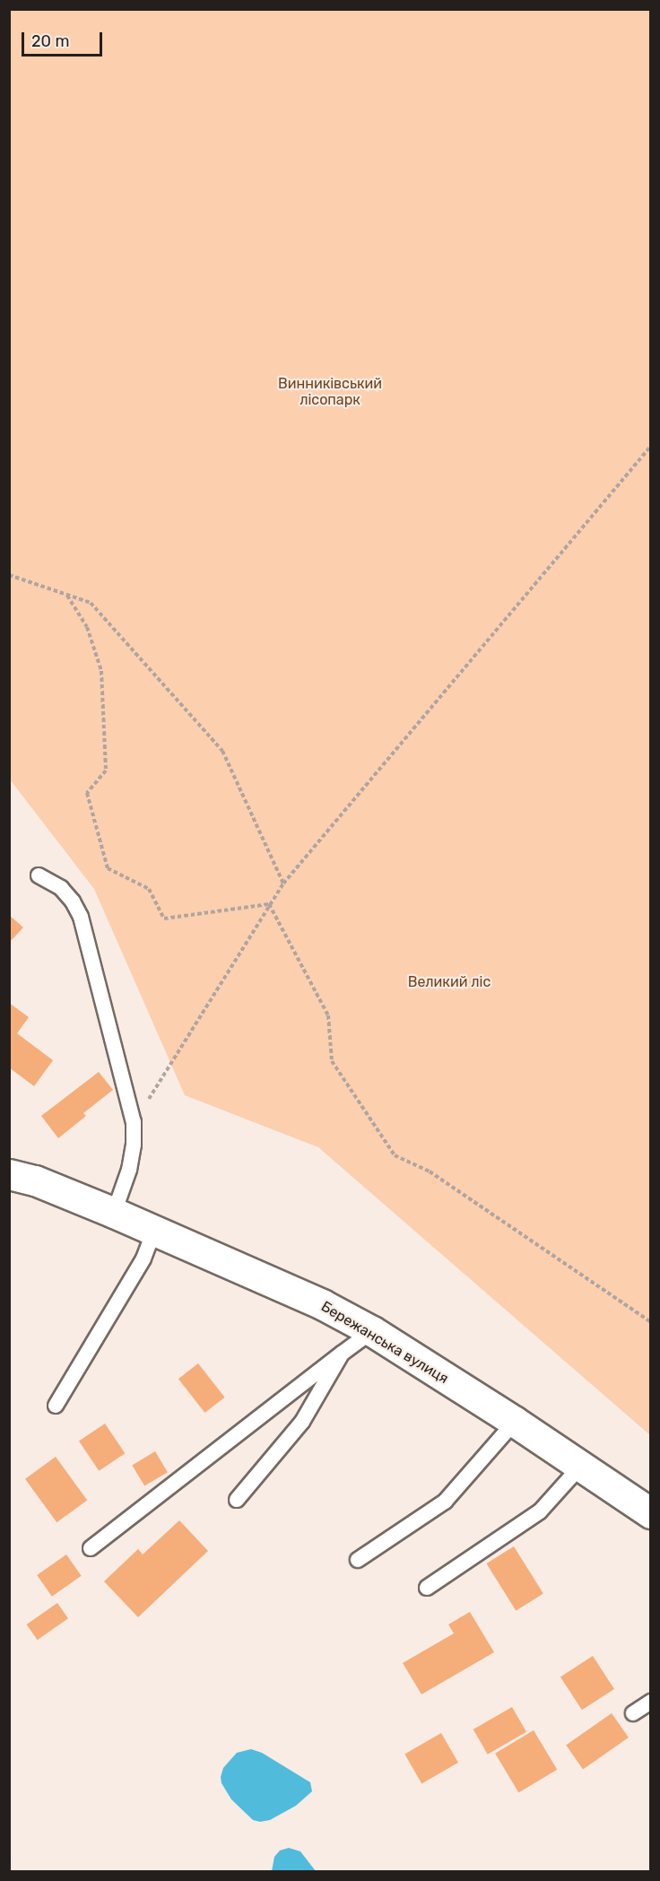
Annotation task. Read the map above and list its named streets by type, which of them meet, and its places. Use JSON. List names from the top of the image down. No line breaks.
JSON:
{"streets":{"street":["Бережанська вулиця"]},"parks":["Винниківський лісопарк","Великий ліс"],"scale_bar":"20 m"}
